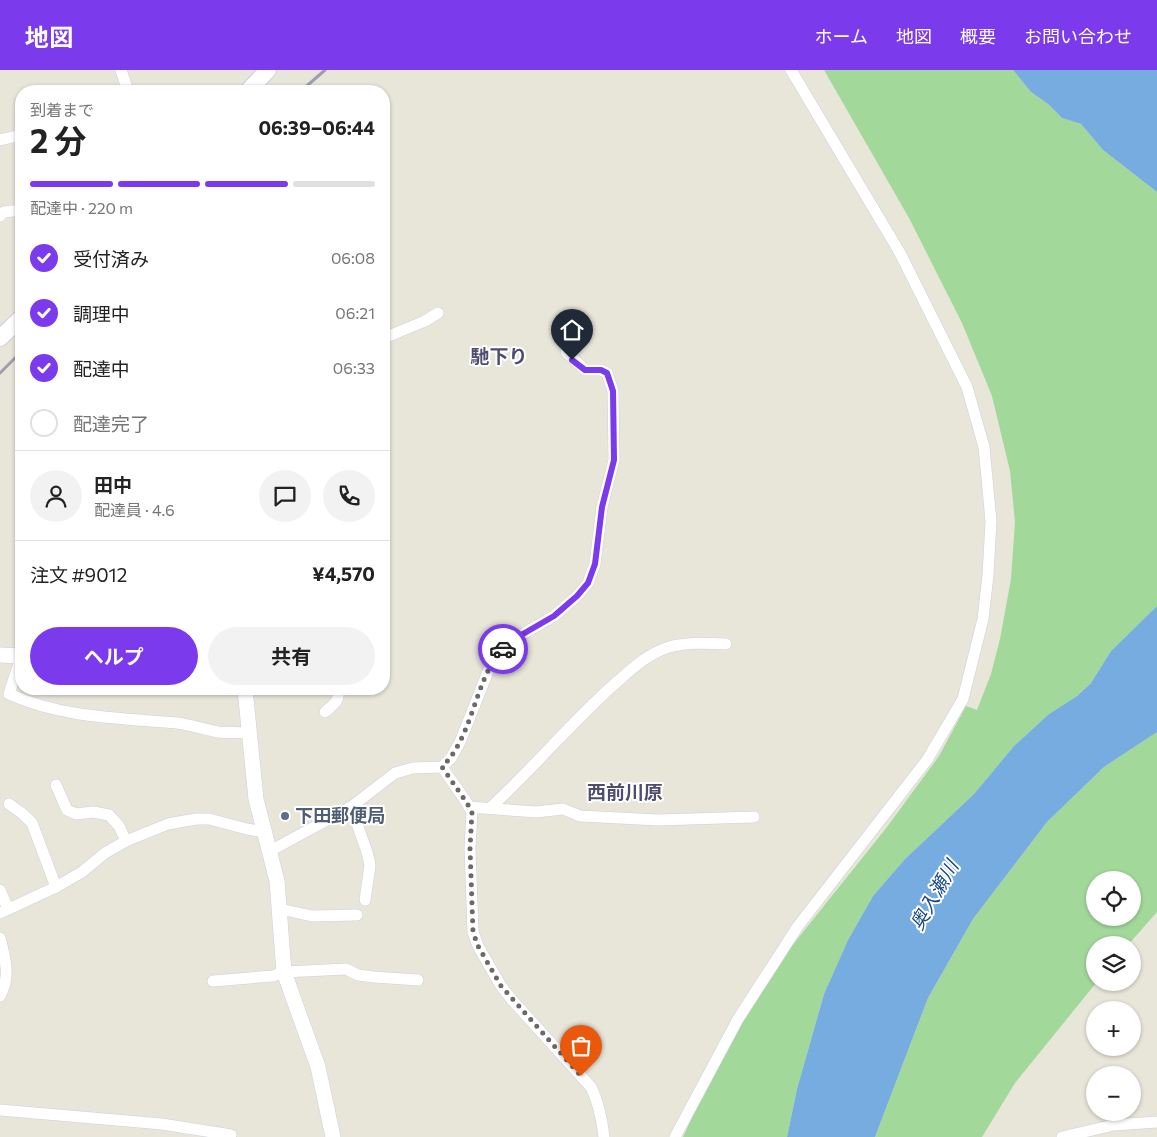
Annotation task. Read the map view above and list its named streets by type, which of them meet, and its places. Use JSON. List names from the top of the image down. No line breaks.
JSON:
{"districts":["馳下り","西前川原"],"water":["奥入瀬川"],"places":["下田郵便局"],"page":{"header":"地図","nav":["ホーム","地図","概要","お問い合わせ"],"heading":["2 分","到着まで","06:39–06:44"],"panel":["田中","配達員 · 4.6","注文 #9012","¥4,570"],"bar":"配達中 · 220 m","list":[["受付済み","06:08"],["調理中","06:21"],["配達中","06:33"],"配達完了"],"buttons":["ヘルプ","共有"],"map_buttons":["+","−"]}}
